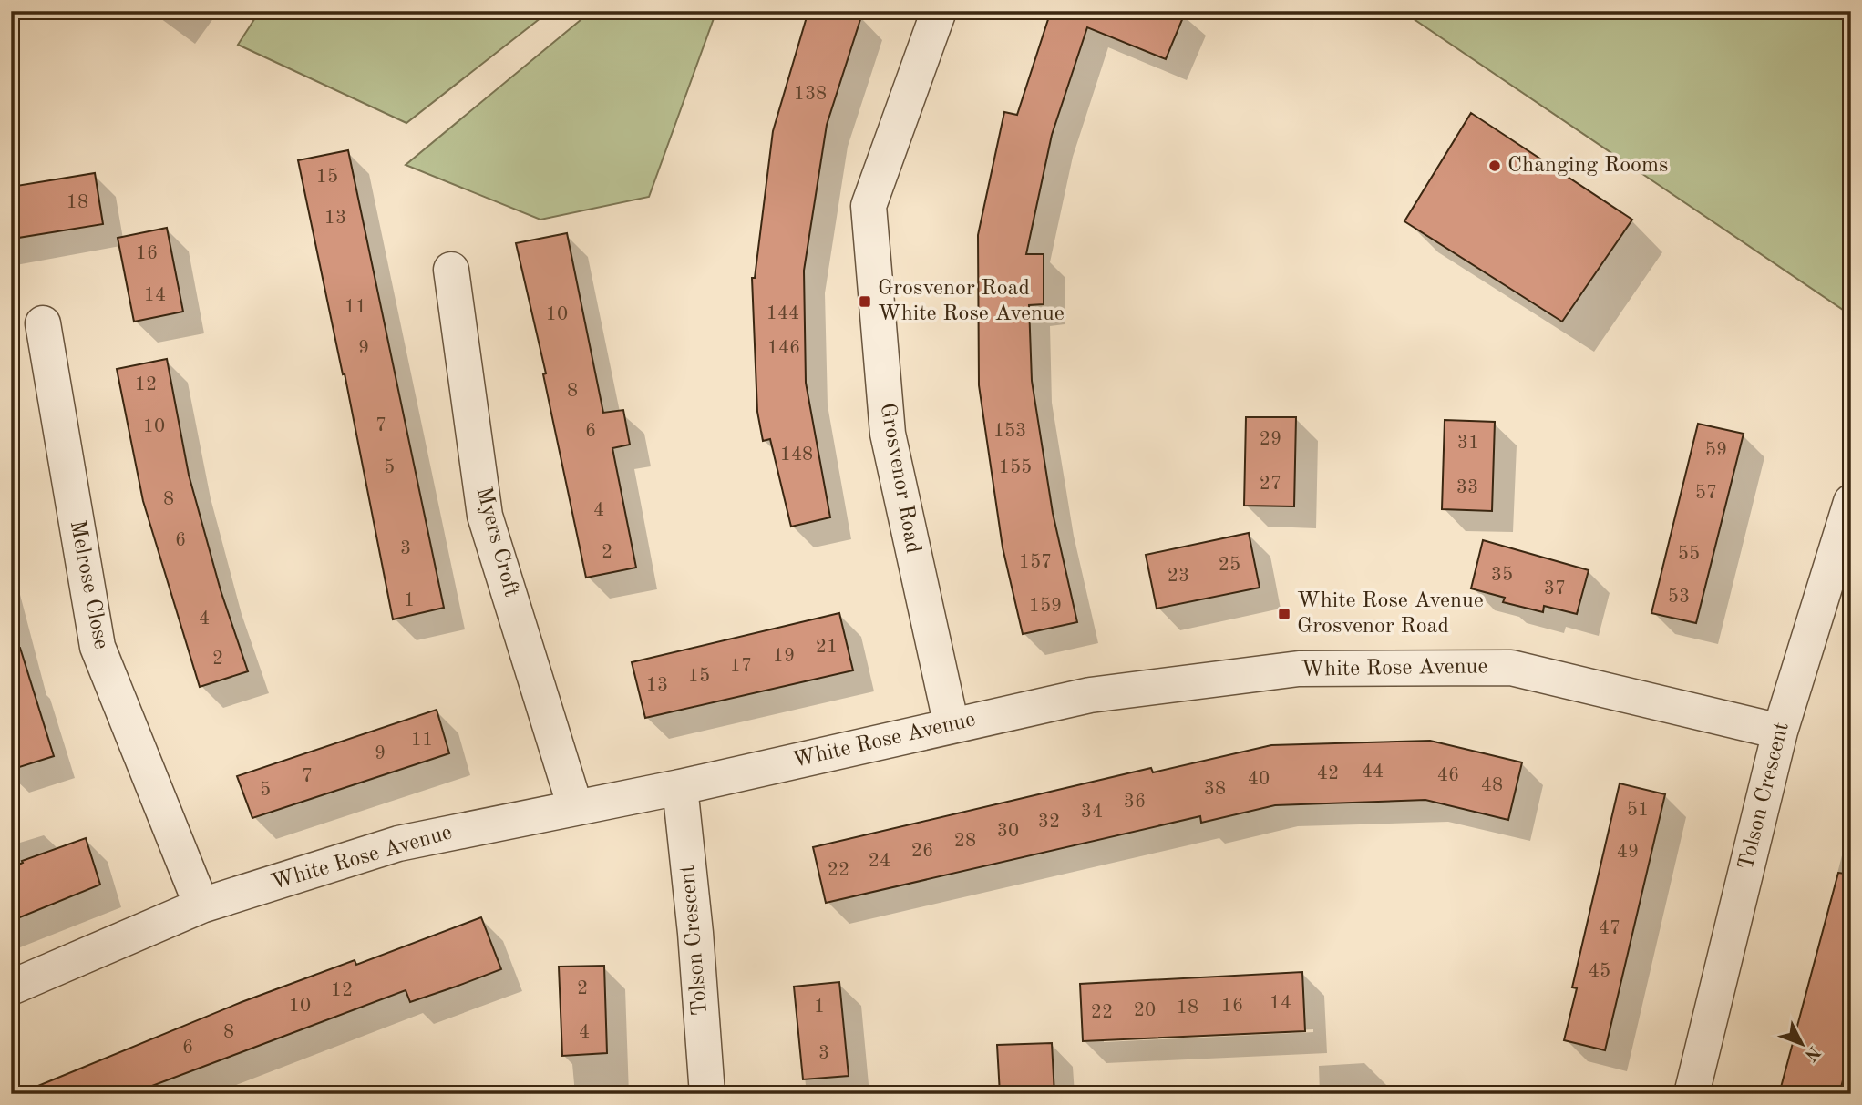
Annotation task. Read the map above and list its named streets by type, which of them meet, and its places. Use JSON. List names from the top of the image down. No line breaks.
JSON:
{"streets":{"street":["Grosvenor Road","Myers Croft","Melrose Close","White Rose Avenue","Tolson Crescent"]},"crossings":[["Grosvenor Road","White Rose Avenue"],["Myers Croft","White Rose Avenue"],["Melrose Close","White Rose Avenue"],["White Rose Avenue","Tolson Crescent"]],"places":{"other":["Changing Rooms"],"transit":["Grosvenor Road White Rose Avenue","White Rose Avenue Grosvenor Road"]},"house_numbers":["138","15","18","13","16","14","11","144","10","9","146","12","8","7","10","6","153","29","31","59","148","5","155","27","33","57","8","4","6","3","2","55","157","25","35","23","37","53","1","159","4","21","19","2","17","15","13","11","9","44","42","46","7","40","48","38","5","36","51","34","32","30","28","26","49","24","22","47","45","2","12","14","10","16","1","18","20","22","8","4","6","3"],"north":"bottom right"}
